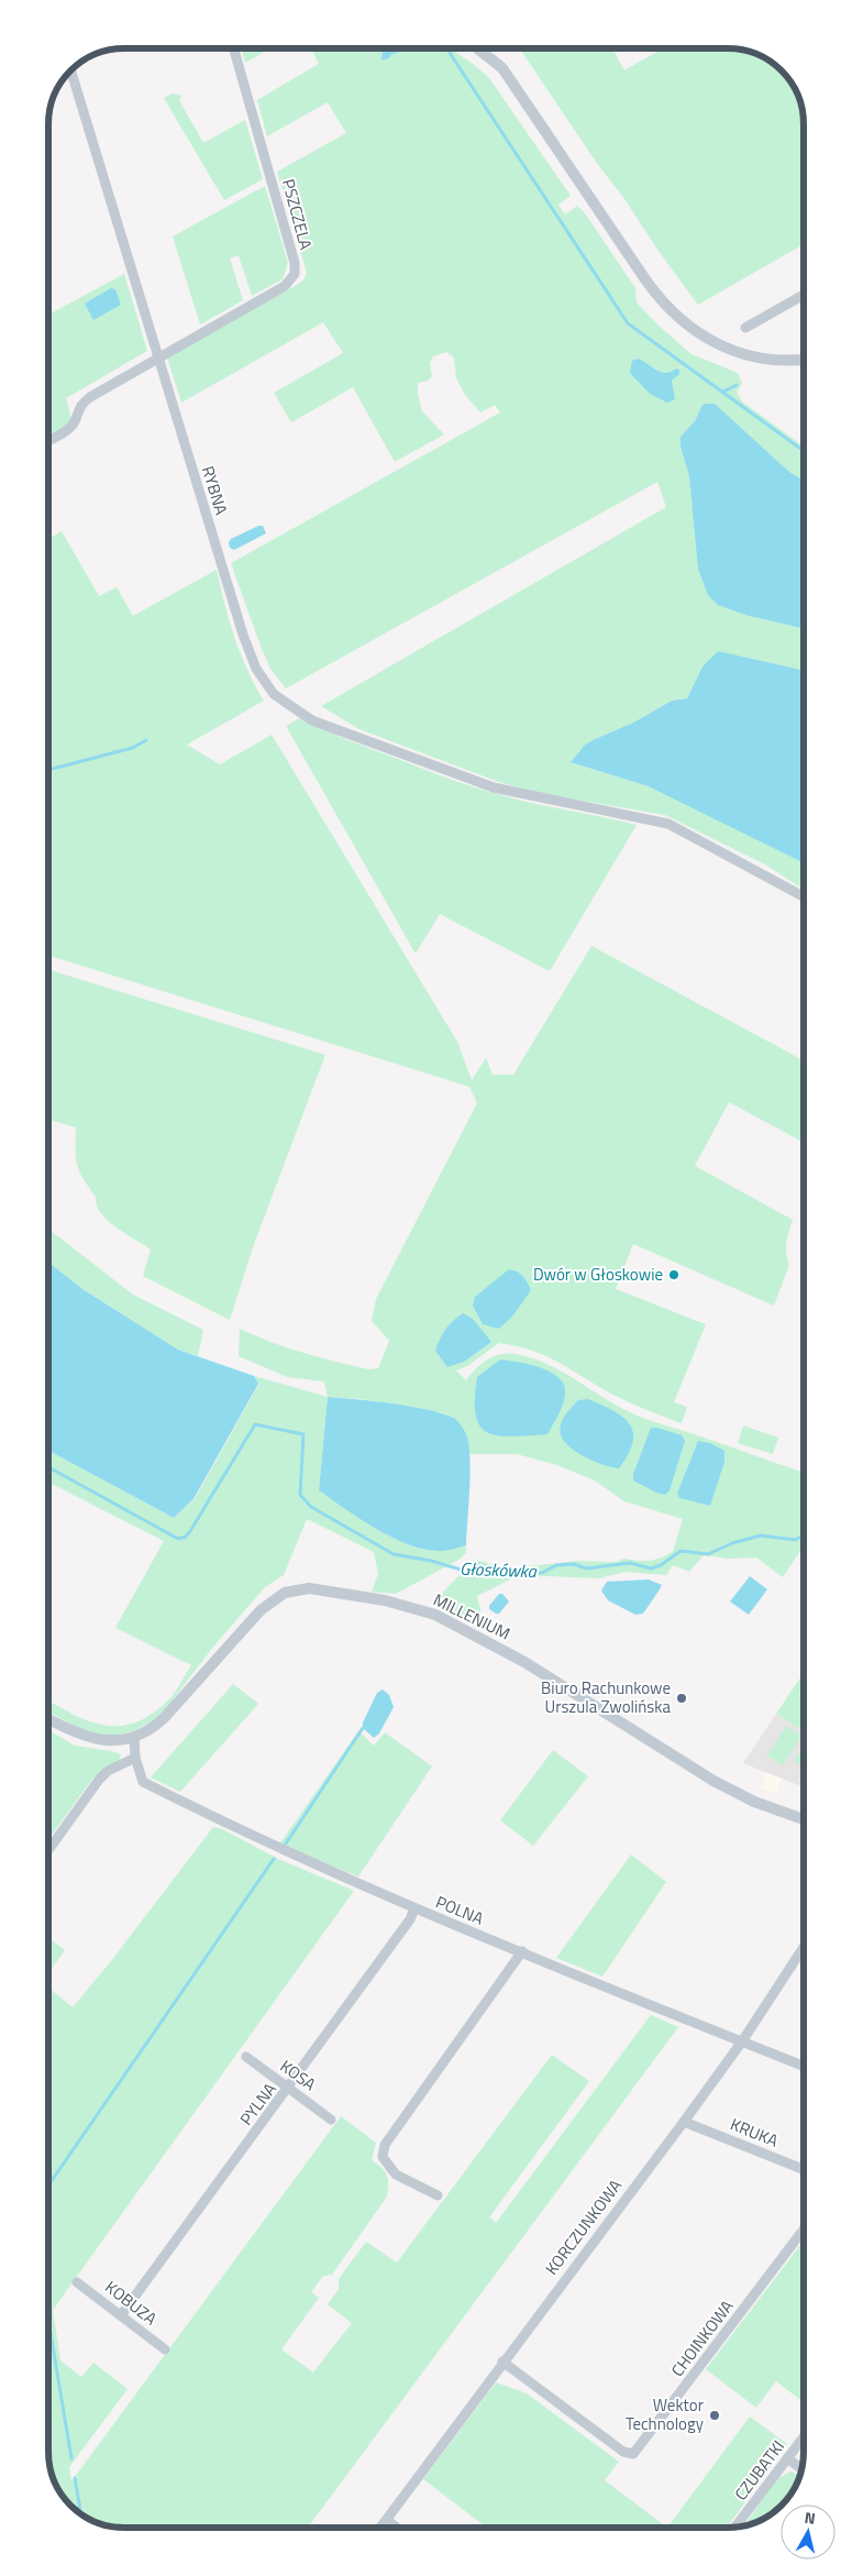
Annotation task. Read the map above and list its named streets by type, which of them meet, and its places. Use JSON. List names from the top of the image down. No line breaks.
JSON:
{"streets":{"street":["PSZCZELA","RYBNA","MILLENIUM","POLNA","KOSA","PYLNA","KRUKA","KORCZUNKOWA","KOBUZA","CHOINKOWA","CZUBATKI"]},"crossings":[["PSZCZELA","RYBNA"],["MILLENIUM","POLNA"],["POLNA","PYLNA"],["POLNA","KORCZUNKOWA"],["KOSA","PYLNA"],["PYLNA","KOBUZA"],["KRUKA","KORCZUNKOWA"],["KORCZUNKOWA","CHOINKOWA"]],"water":["Głoskówka"],"places":["Dwór w Głoskowie","Biuro Rachunkowe Urszula Zwolińska","Wektor Technology"],"north":"top"}
